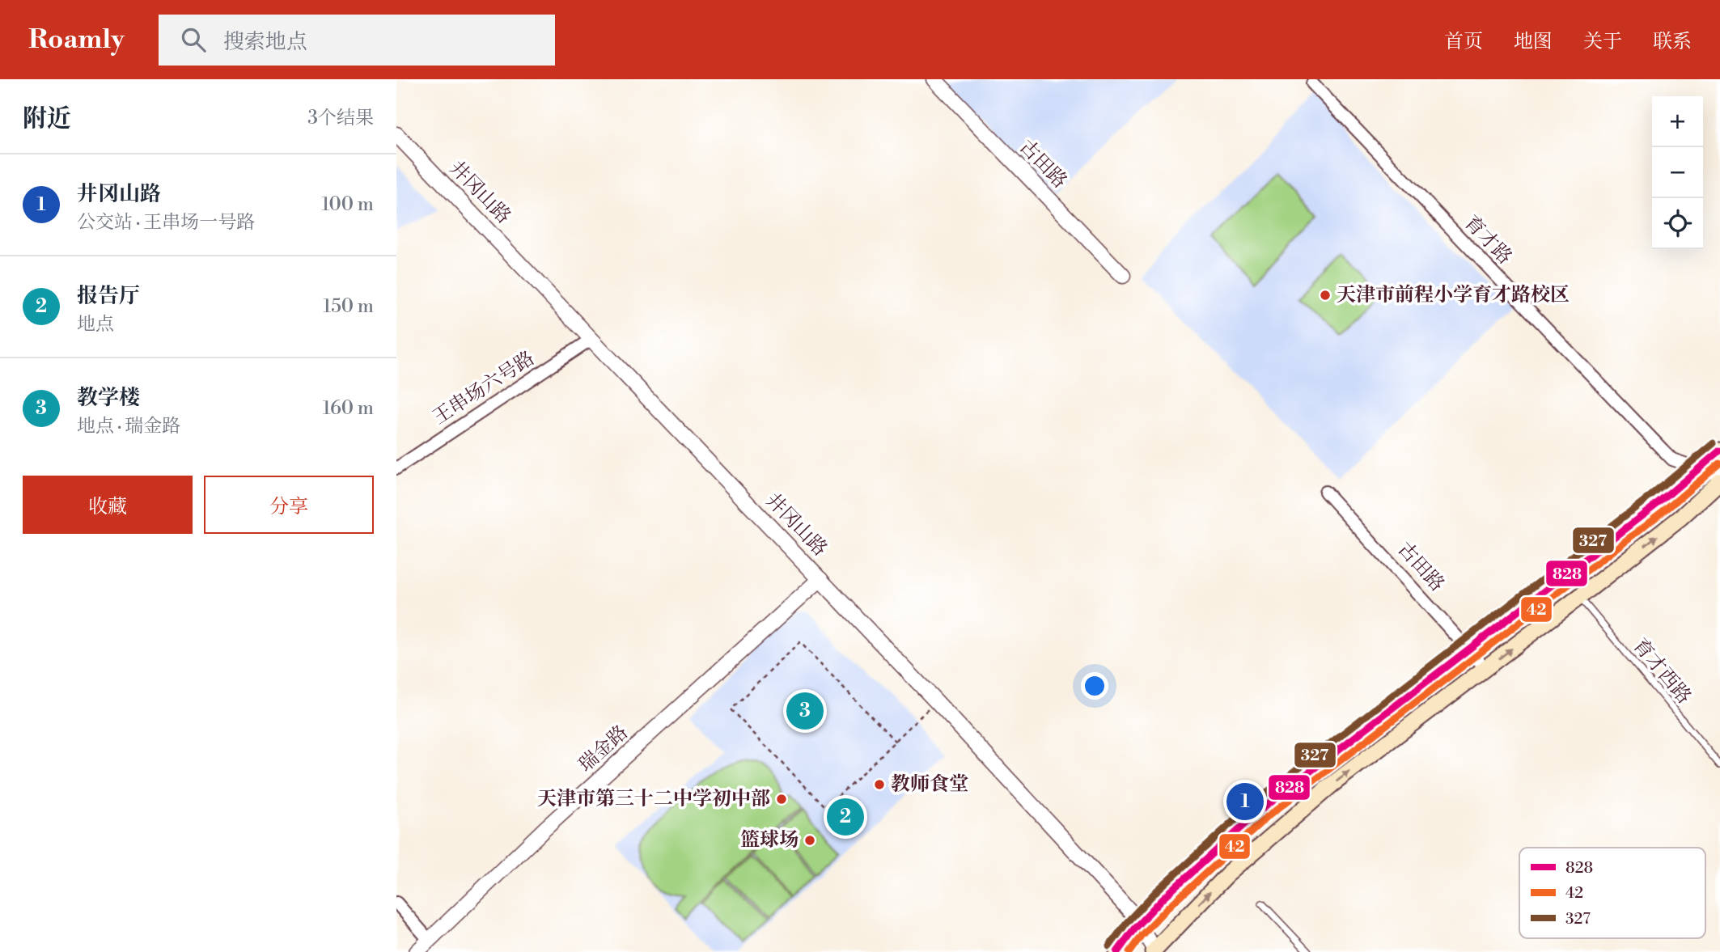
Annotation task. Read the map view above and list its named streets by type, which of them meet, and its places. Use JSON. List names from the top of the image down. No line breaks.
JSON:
{"streets":{"street":["古田路","井冈山路","育才路","王串场六号路","瑞金路"],"lane":["育才西路"]},"crossings":[["井冈山路","王串场六号路"],["井冈山路","瑞金路"]],"places":["天津市前程小学育才路校区","教师食堂","天津市第三十二中学初中部","篮球场"],"lines":["transit line 327","transit line 828","transit line 42"],"legend":["828","42","327"],"page":{"header":"Roamly","search":"搜索地点","nav":["首页","地图","关于","联系"],"heading":["附近","3个结果"],"map_buttons":["+","−"],"list":[{"mark":"1","name":"井冈山路","note":"公交站 · 王串场一号路","value":"100 m"},{"mark":"2","name":"报告厅","note":"地点","value":"150 m"},{"mark":"3","name":"教学楼","note":"地点 · 瑞金路","value":"160 m"}],"buttons":["收藏","分享"],"pins":["3","1","2"]}}
